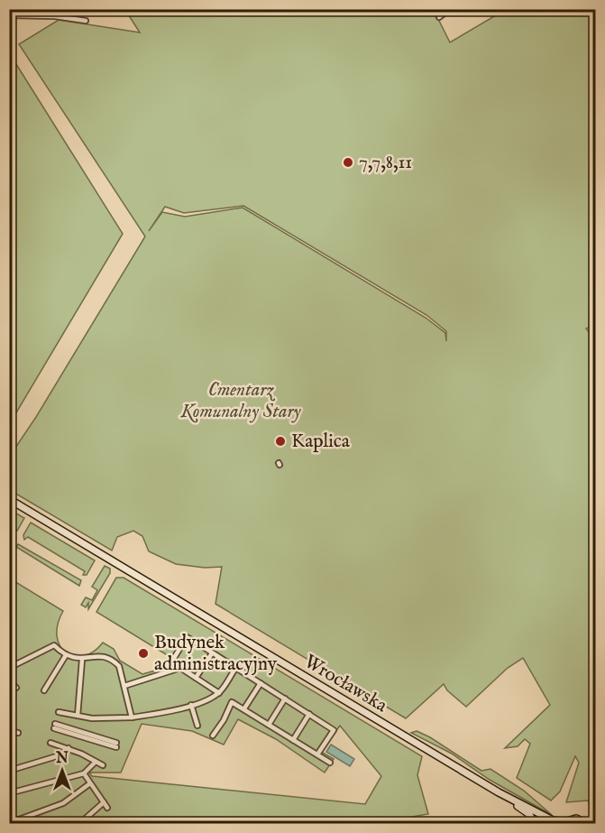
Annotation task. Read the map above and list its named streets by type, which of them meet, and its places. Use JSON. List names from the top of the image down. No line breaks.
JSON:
{"streets":{"main road":["Wrocławska"]},"parks":["Cmentarz Komunalny Stary"],"places":["7,7,8,11","Kaplica","Budynek administracyjny"],"north":"top"}
